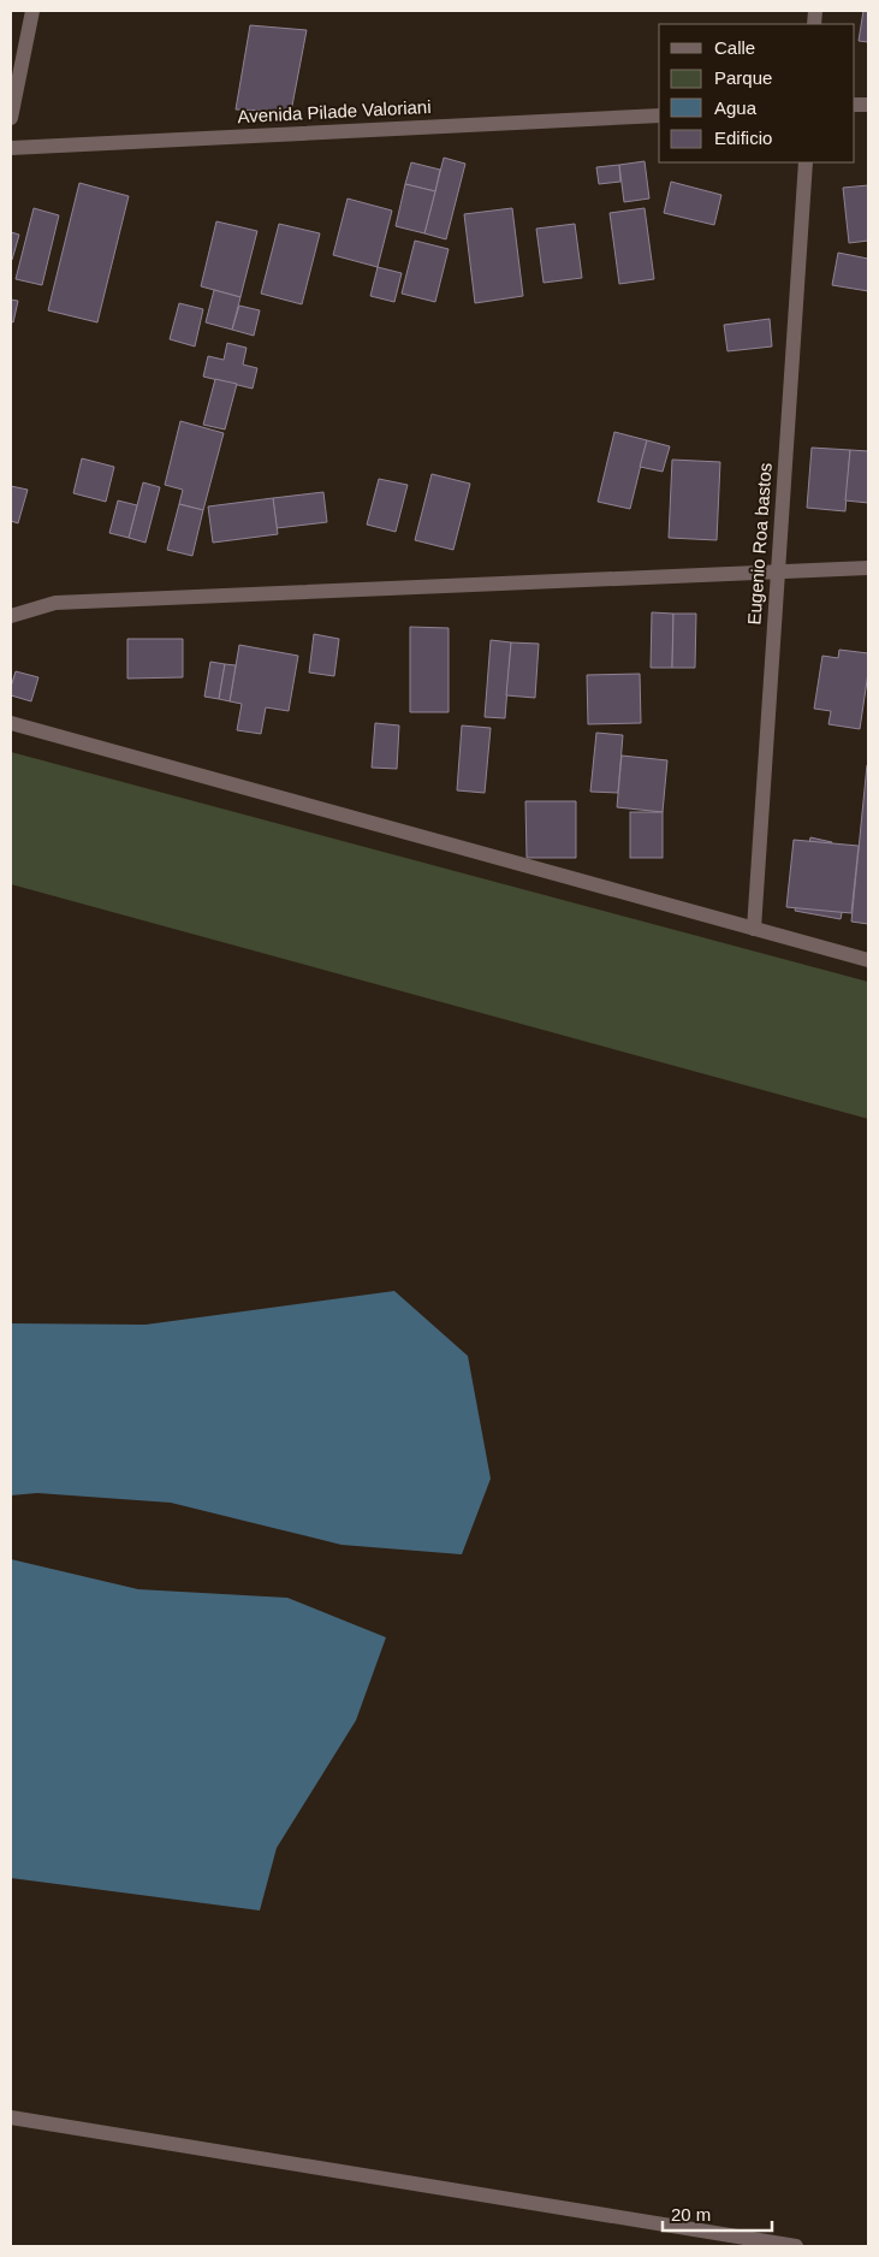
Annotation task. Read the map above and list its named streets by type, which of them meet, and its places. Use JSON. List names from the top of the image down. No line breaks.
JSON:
{"streets":{"street":["Avenida Pilade Valoriani","Eugenio Roa bastos"]},"legend":["Calle","Parque","Agua","Edificio"],"scale_bar":"20 m"}
